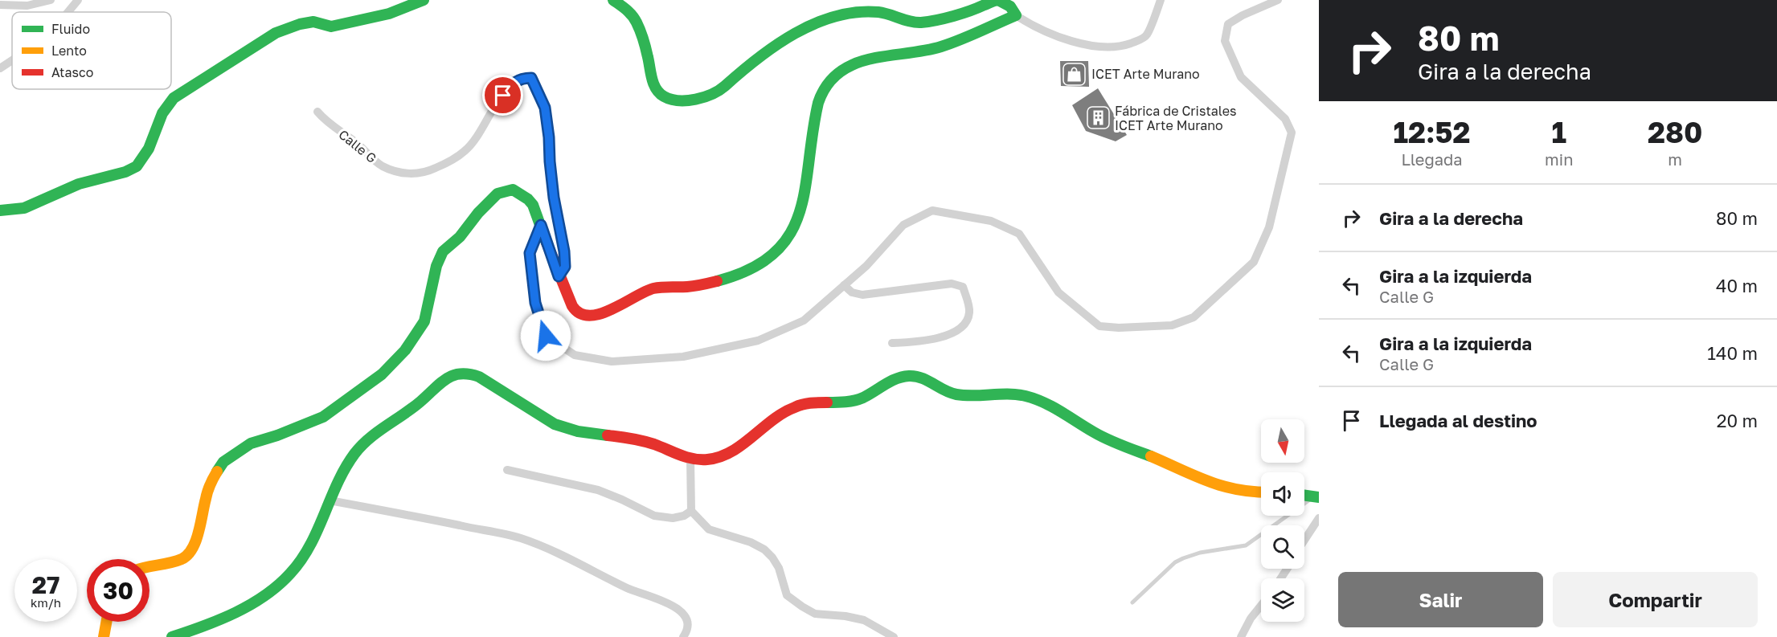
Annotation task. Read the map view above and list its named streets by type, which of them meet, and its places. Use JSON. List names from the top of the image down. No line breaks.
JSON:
{"streets":{"street":["Calle G"]},"places":{"shop":["ICET Arte Murano"],"building":["Fábrica de Cristales ICET Arte Murano"]},"legend":["Fluido","Lento","Atasco"],"north":"bottom","page":{"turn":["80 m","Gira a la derecha"],"eta":["12:52","Llegada","1","min","280","m"],"list":[{"name":"Gira a la derecha","value":"80 m"},{"name":"Gira a la izquierda","note":"Calle G","value":"40 m"},{"name":"Gira a la izquierda","note":"Calle G","value":"140 m"},{"name":"Llegada al destino","value":"20 m"}],"speed":"27 km/h","limit":"30","buttons":["Salir","Compartir"]}}
